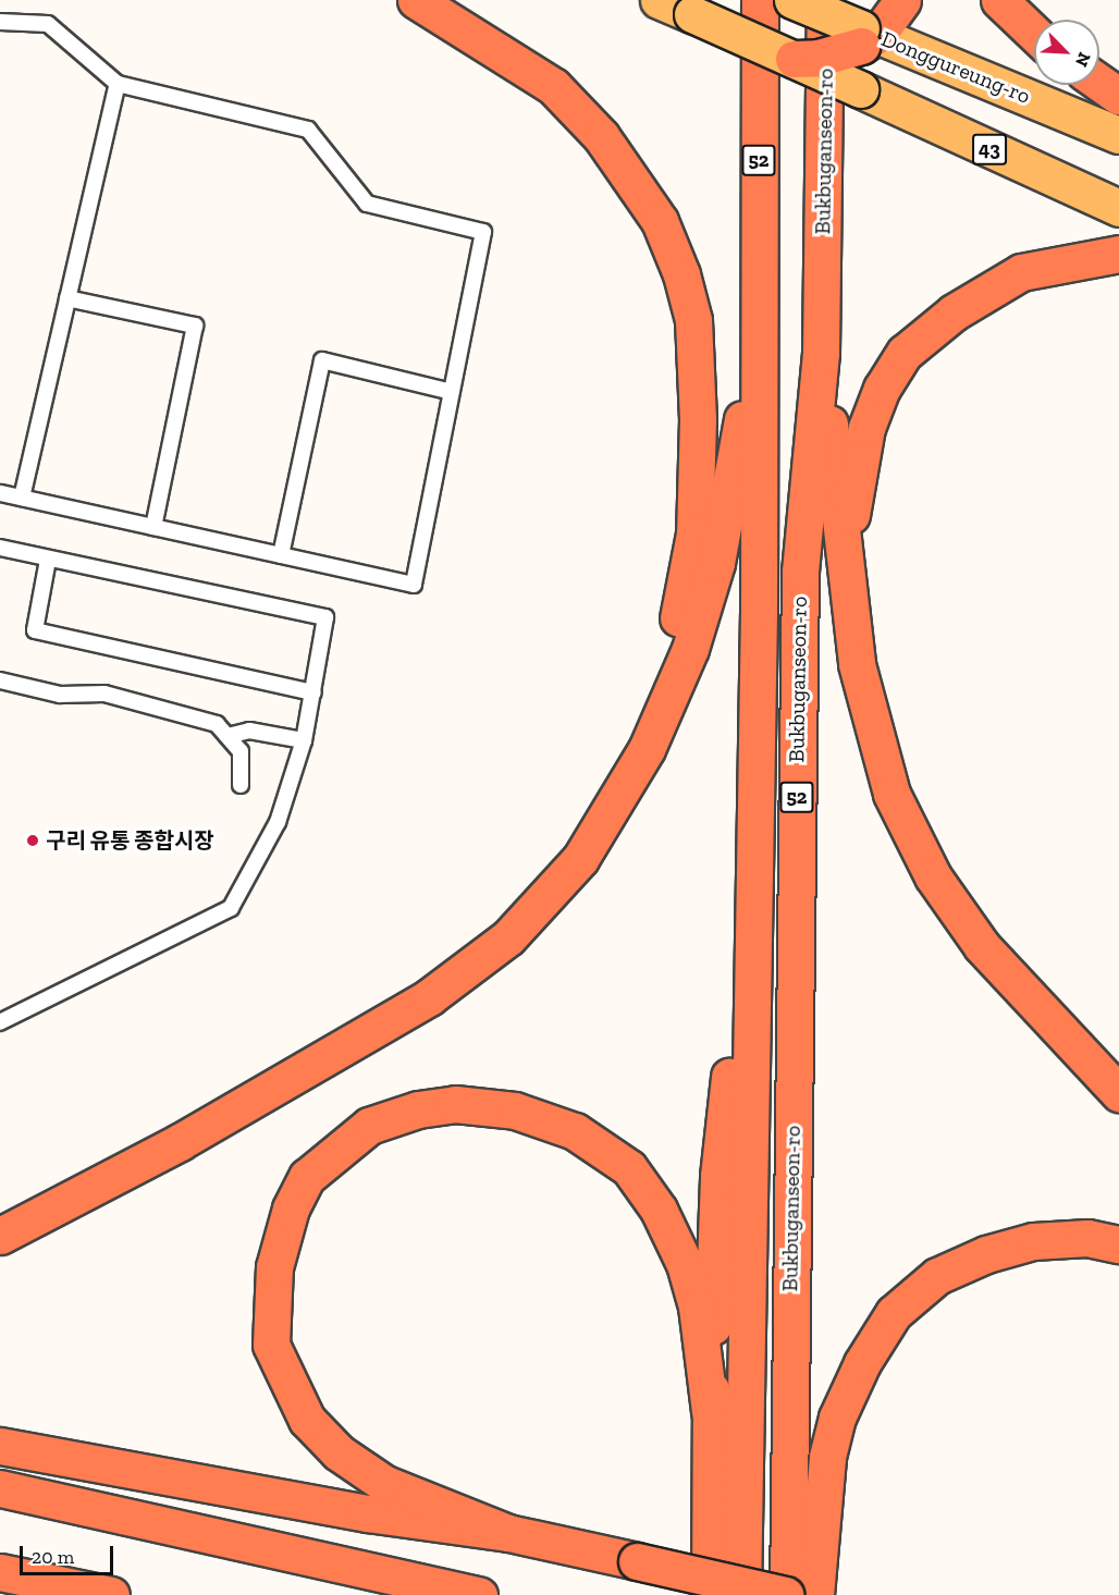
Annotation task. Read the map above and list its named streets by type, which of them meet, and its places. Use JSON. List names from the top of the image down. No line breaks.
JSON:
{"streets":{"highway":["Bukbuganseon-ro","52"],"main road":["Donggureung-ro","43"]},"places":["구리 유통 종합시장"],"scale_bar":"20 m","north":"bottom right"}
